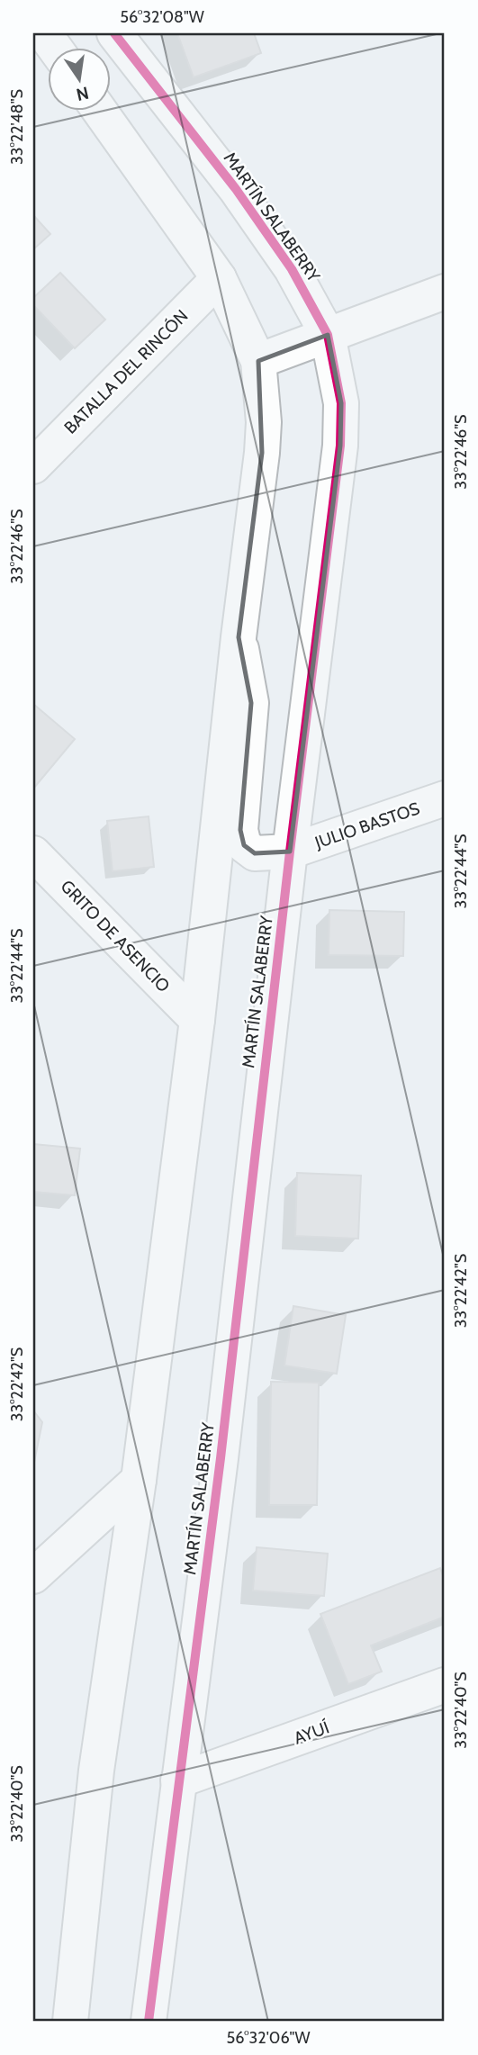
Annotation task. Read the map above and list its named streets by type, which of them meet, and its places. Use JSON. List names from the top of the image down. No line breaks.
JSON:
{"streets":{"street":["MARTÍN SALABERRY","BATALLA DEL RINCÓN","JULIO BASTOS","GRITO DE ASENCIO","AYUÍ"]},"crossings":[["MARTÍN SALABERRY","JULIO BASTOS"],["MARTÍN SALABERRY","AYUÍ"]],"north":"bottom","coordinates":["56°32'08\"W","33°22'48\"S","33°22'46\"S","33°22'44\"S","33°22'42\"S","33°22'40\"S","56°32'06\"W"]}
